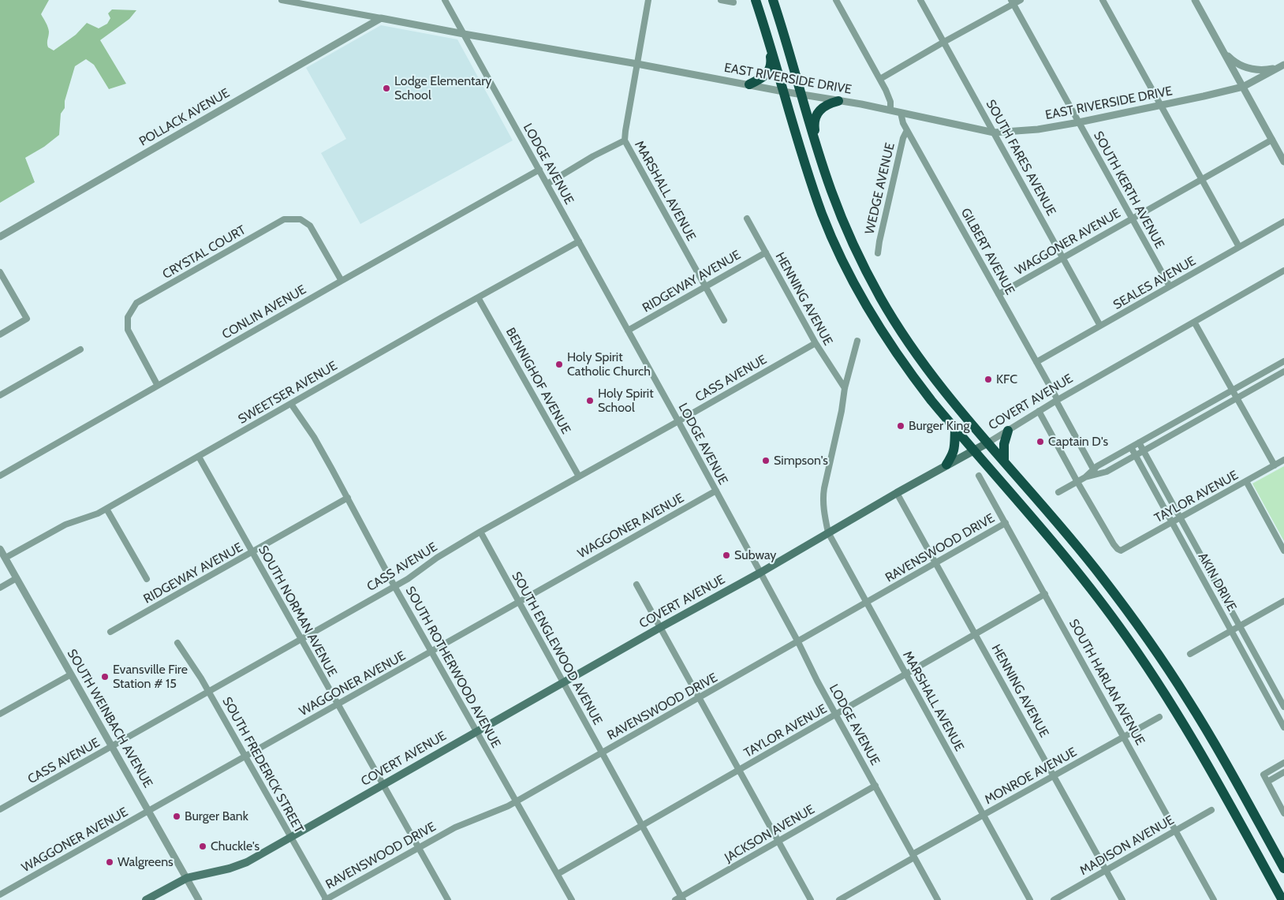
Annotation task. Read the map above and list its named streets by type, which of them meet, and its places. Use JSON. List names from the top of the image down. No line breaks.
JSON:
{"streets":{"main road":["COVERT AVENUE"],"street":["EAST RIVERSIDE DRIVE","POLLACK AVENUE","SOUTH FARES AVENUE","LODGE AVENUE","WEDGE AVENUE","SOUTH KERTH AVENUE","MARSHALL AVENUE","WAGGONER AVENUE","GILBERT AVENUE","CRYSTAL COURT","RIDGEWAY AVENUE","SEALES AVENUE","HENNING AVENUE","CONLIN AVENUE","CASS AVENUE","BENNIGHOF AVENUE","SWEETSER AVENUE","TAYLOR AVENUE","RAVENSWOOD DRIVE","AKIN DRIVE","SOUTH NORMAN AVENUE","SOUTH ENGLEWOOD AVENUE","SOUTH ROTHERWOOD AVENUE","SOUTH HARLAN AVENUE","SOUTH WEINBACH AVENUE","SOUTH FREDERICK STREET","MONROE AVENUE","JACKSON AVENUE","MADISON AVENUE"]},"crossings":[["EAST RIVERSIDE DRIVE","POLLACK AVENUE"],["EAST RIVERSIDE DRIVE","SOUTH FARES AVENUE"],["EAST RIVERSIDE DRIVE","LODGE AVENUE"],["EAST RIVERSIDE DRIVE","SOUTH KERTH AVENUE"],["EAST RIVERSIDE DRIVE","MARSHALL AVENUE"],["EAST RIVERSIDE DRIVE","GILBERT AVENUE"],["SOUTH FARES AVENUE","WAGGONER AVENUE"],["SOUTH FARES AVENUE","SEALES AVENUE"],["LODGE AVENUE","WAGGONER AVENUE"],["LODGE AVENUE","RIDGEWAY AVENUE"],["LODGE AVENUE","CONLIN AVENUE"],["LODGE AVENUE","CASS AVENUE"],["LODGE AVENUE","SWEETSER AVENUE"],["LODGE AVENUE","COVERT AVENUE"],["LODGE AVENUE","TAYLOR AVENUE"],["LODGE AVENUE","RAVENSWOOD DRIVE"],["LODGE AVENUE","MONROE AVENUE"],["LODGE AVENUE","JACKSON AVENUE"],["WEDGE AVENUE","GILBERT AVENUE"],["SOUTH KERTH AVENUE","WAGGONER AVENUE"],["SOUTH KERTH AVENUE","SEALES AVENUE"],["MARSHALL AVENUE","RIDGEWAY AVENUE"],["MARSHALL AVENUE","HENNING AVENUE"],["MARSHALL AVENUE","COVERT AVENUE"],["MARSHALL AVENUE","TAYLOR AVENUE"],["MARSHALL AVENUE","RAVENSWOOD DRIVE"],["MARSHALL AVENUE","MONROE AVENUE"],["WAGGONER AVENUE","GILBERT AVENUE"],["WAGGONER AVENUE","SOUTH NORMAN AVENUE"],["WAGGONER AVENUE","SOUTH ENGLEWOOD AVENUE"],["WAGGONER AVENUE","SOUTH ROTHERWOOD AVENUE"],["WAGGONER AVENUE","SOUTH WEINBACH AVENUE"],["WAGGONER AVENUE","SOUTH FREDERICK STREET"],["GILBERT AVENUE","SEALES AVENUE"],["GILBERT AVENUE","COVERT AVENUE"],["CRYSTAL COURT","CONLIN AVENUE"],["RIDGEWAY AVENUE","HENNING AVENUE"],["RIDGEWAY AVENUE","SOUTH NORMAN AVENUE"],["RIDGEWAY AVENUE","SOUTH ROTHERWOOD AVENUE"],["HENNING AVENUE","CASS AVENUE"],["HENNING AVENUE","COVERT AVENUE"],["HENNING AVENUE","TAYLOR AVENUE"],["HENNING AVENUE","RAVENSWOOD DRIVE"],["HENNING AVENUE","MONROE AVENUE"],["HENNING AVENUE","MADISON AVENUE"],["CASS AVENUE","BENNIGHOF AVENUE"],["CASS AVENUE","SOUTH NORMAN AVENUE"],["CASS AVENUE","SOUTH ENGLEWOOD AVENUE"],["CASS AVENUE","SOUTH ROTHERWOOD AVENUE"],["CASS AVENUE","SOUTH WEINBACH AVENUE"],["CASS AVENUE","SOUTH FREDERICK STREET"],["BENNIGHOF AVENUE","SWEETSER AVENUE"],["SWEETSER AVENUE","SOUTH NORMAN AVENUE"],["SWEETSER AVENUE","SOUTH ROTHERWOOD AVENUE"],["SWEETSER AVENUE","SOUTH WEINBACH AVENUE"],["COVERT AVENUE","SOUTH NORMAN AVENUE"],["COVERT AVENUE","SOUTH ENGLEWOOD AVENUE"],["COVERT AVENUE","SOUTH ROTHERWOOD AVENUE"],["COVERT AVENUE","SOUTH WEINBACH AVENUE"],["COVERT AVENUE","SOUTH FREDERICK STREET"],["TAYLOR AVENUE","AKIN DRIVE"],["TAYLOR AVENUE","SOUTH ENGLEWOOD AVENUE"],["TAYLOR AVENUE","SOUTH ROTHERWOOD AVENUE"],["TAYLOR AVENUE","SOUTH HARLAN AVENUE"],["RAVENSWOOD DRIVE","SOUTH NORMAN AVENUE"],["RAVENSWOOD DRIVE","SOUTH ENGLEWOOD AVENUE"],["RAVENSWOOD DRIVE","SOUTH ROTHERWOOD AVENUE"],["RAVENSWOOD DRIVE","SOUTH HARLAN AVENUE"],["RAVENSWOOD DRIVE","SOUTH FREDERICK STREET"],["SOUTH ENGLEWOOD AVENUE","JACKSON AVENUE"],["SOUTH HARLAN AVENUE","MONROE AVENUE"],["SOUTH HARLAN AVENUE","MADISON AVENUE"]],"places":["Lodge Elementary School","Holy Spirit Catholic Church","KFC","Holy Spirit School","Burger King","Captain D's","Simpson's","Subway","Evansville Fire Station # 15","Burger Bank","Chuckle's","Walgreens"]}
